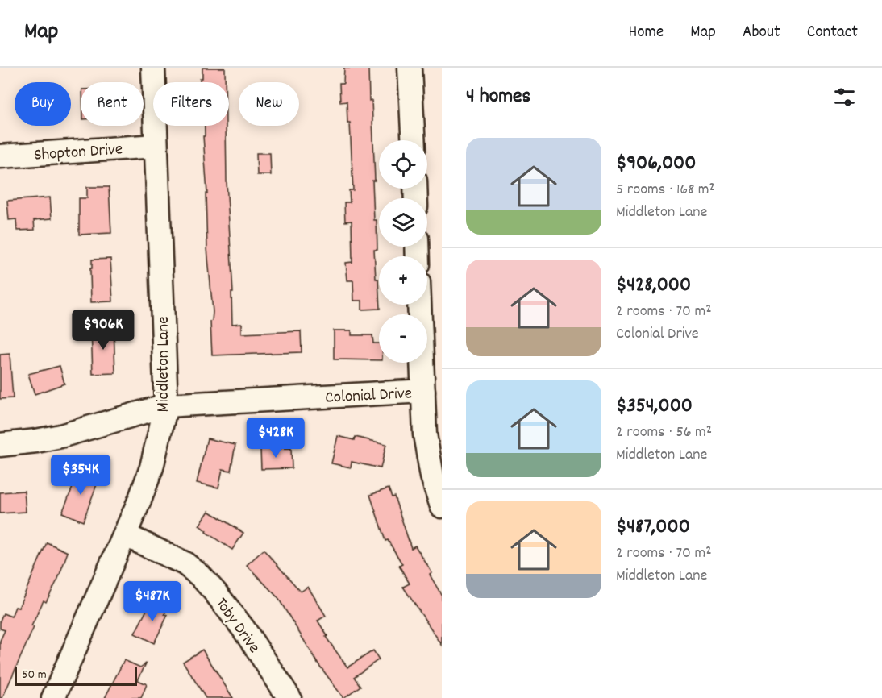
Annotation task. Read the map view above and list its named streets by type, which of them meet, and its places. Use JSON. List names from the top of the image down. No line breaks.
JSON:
{"streets":{"street":["Shopton Drive","Middleton Lane","Colonial Drive","Toby Drive"]},"crossings":[["Shopton Drive","Middleton Lane"],["Middleton Lane","Colonial Drive"],["Middleton Lane","Toby Drive"]],"scale_bar":"50 m","page":{"header":"Map","nav":["Home","Map","About","Contact"],"heading":"4 homes","chip":["Buy","Rent","Filters","New"],"list":[{"name":"$906,000","note":"5 rooms · 168 m² · Middleton Lane"},{"name":"$428,000","note":"2 rooms · 70 m² · Colonial Drive"},{"name":"$354,000","note":"2 rooms · 56 m² · Middleton Lane"},{"name":"$487,000","note":"2 rooms · 70 m² · Middleton Lane"}],"map_buttons":["+","−"],"price":["$906K","$428K","$354K","$487K"],"scale":"50 m"}}
